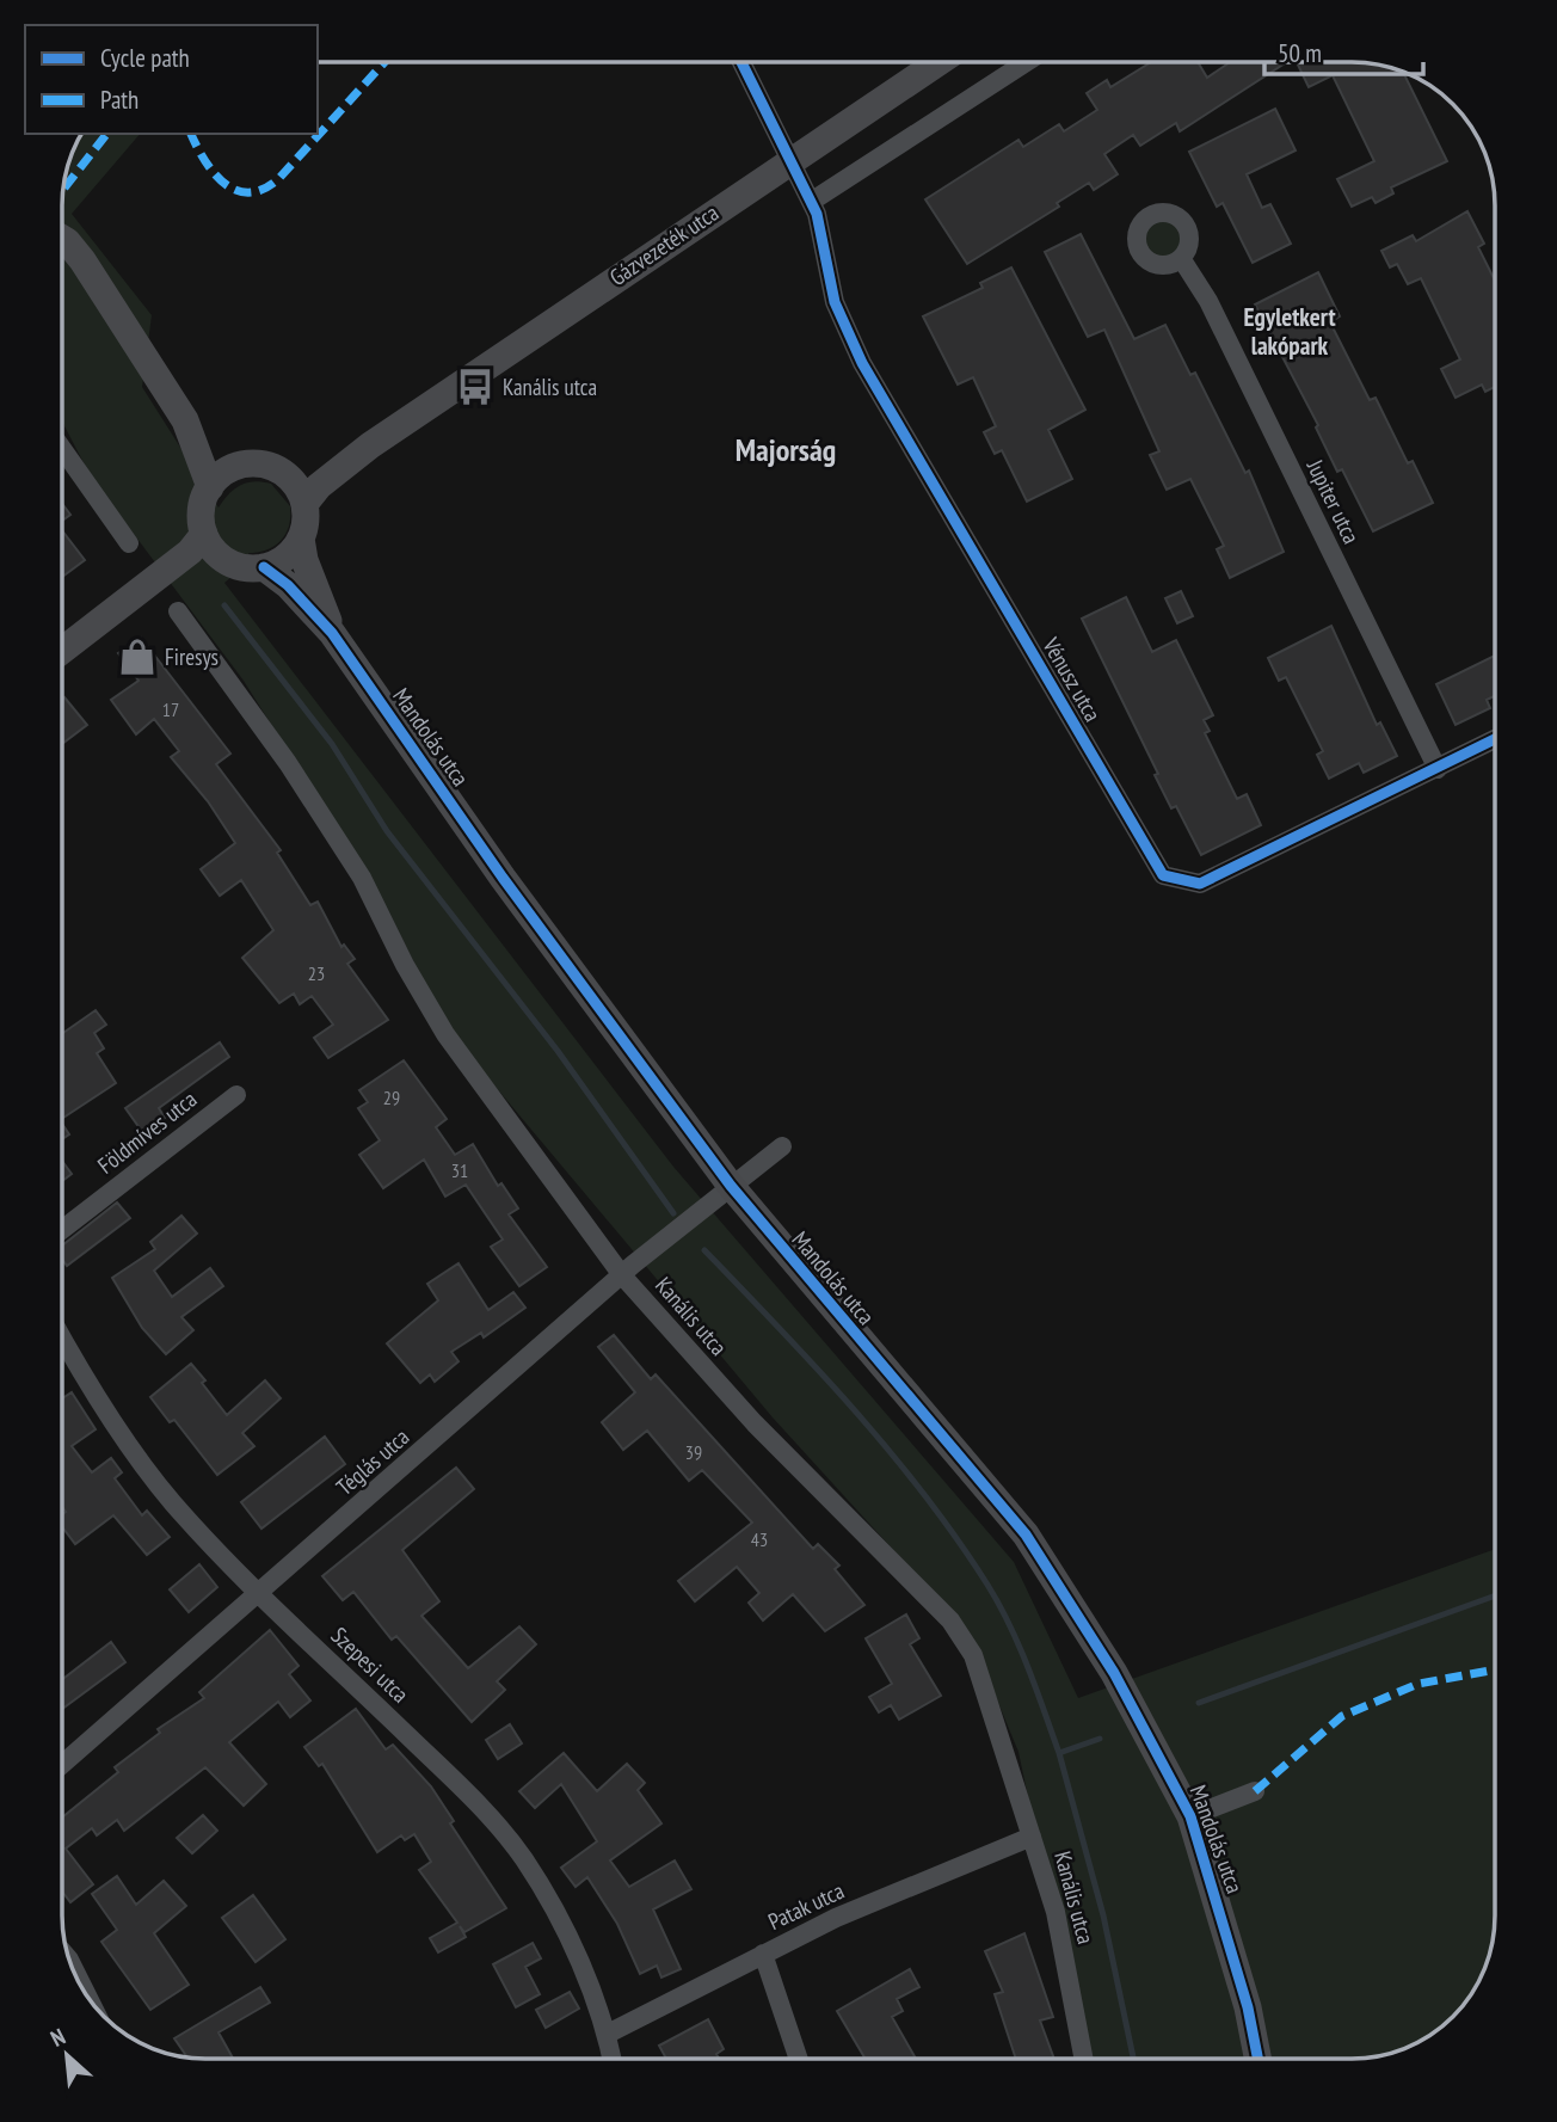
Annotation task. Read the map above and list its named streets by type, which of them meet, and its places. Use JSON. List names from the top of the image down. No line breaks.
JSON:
{"streets":{"street":["Gázvezeték utca","Jupiter utca","Vénusz utca","Mandolás utca","Földmíves utca","Kanális utca","Téglás utca","Szepesi utca","Patak utca"]},"crossings":[["Gázvezeték utca","Vénusz utca"],["Gázvezeték utca","Mandolás utca"],["Jupiter utca","Vénusz utca"],["Mandolás utca","Téglás utca"],["Kanális utca","Téglás utca"],["Kanális utca","Patak utca"],["Téglás utca","Szepesi utca"],["Szepesi utca","Patak utca"]],"districts":["Egyletkert lakópark","Majorság"],"places":{"bus stop":["Kanális utca"],"shop":["Firesys"]},"house_numbers":["17","23","29","31","39","43"],"legend":["Cycle path","Path"],"scale_bar":"50 m","north":"top left"}
